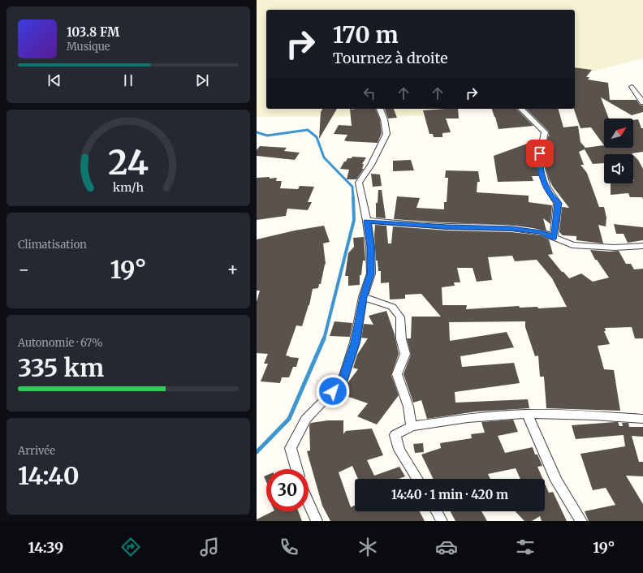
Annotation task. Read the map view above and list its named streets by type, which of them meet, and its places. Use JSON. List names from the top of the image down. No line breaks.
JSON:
{"north":"top right","page":{"turn":["170 m","Tournez à droite"],"song":["103.8 FM","Musique"],"tile":["Climatisation",["Autonomie · 67%","335 km"],["Arrivée","14:40"]],"heat":["−","19°","+"],"limit":"30","trip":"14:40 · 1 min · 420 m","tabs":["14:39","19°"],"gauge":["24","km/h"]}}
